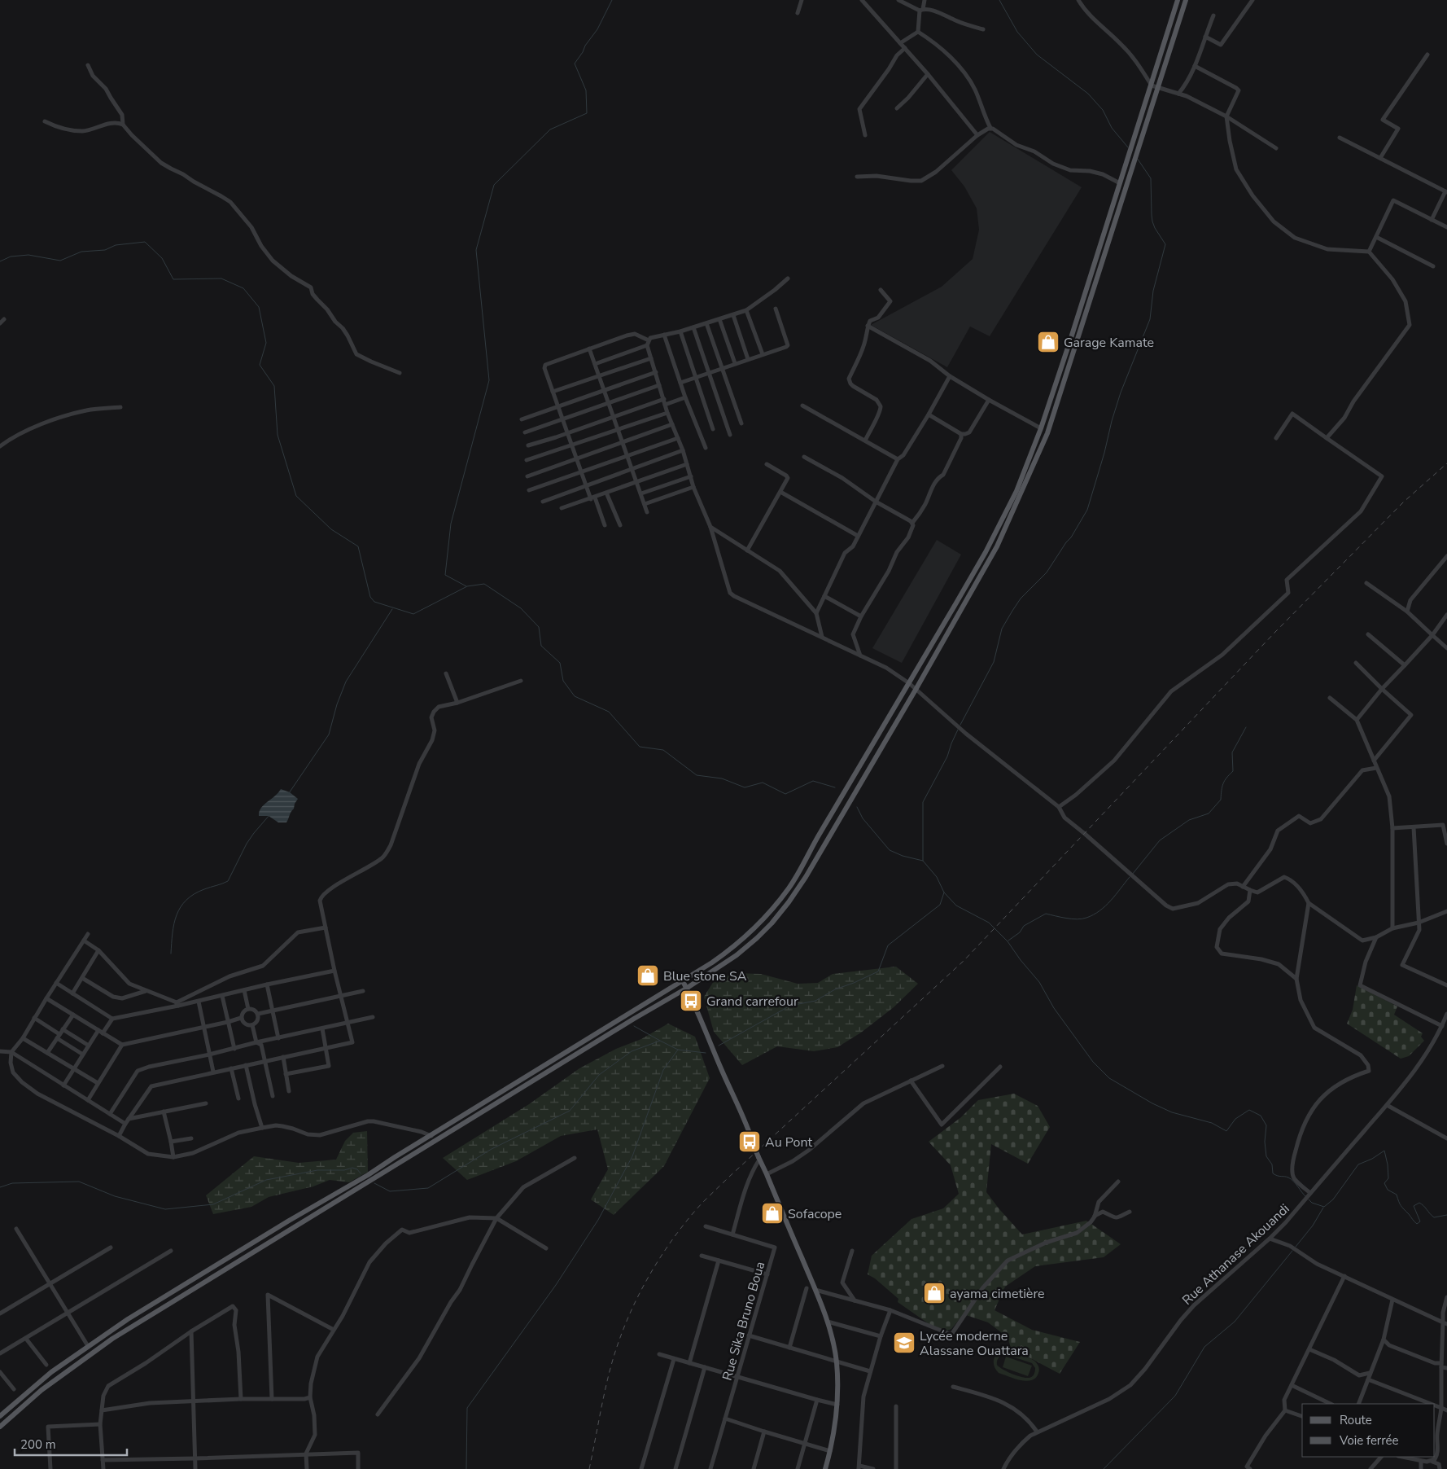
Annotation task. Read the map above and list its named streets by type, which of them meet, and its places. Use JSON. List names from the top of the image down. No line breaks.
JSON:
{"streets":{"street":["Rue Athanase Akouandi","Rue Sika Bruno Boua"]},"places":{"shop":["Garage Kamate","Blue stone SA","Sofacope","ayama cimetière"],"bus stop":["Grand carrefour","Au Pont"],"school or university":["Lycée moderne Alassane Ouattara"]},"legend":["Route","Voie ferrée"],"scale_bar":"200 m"}
